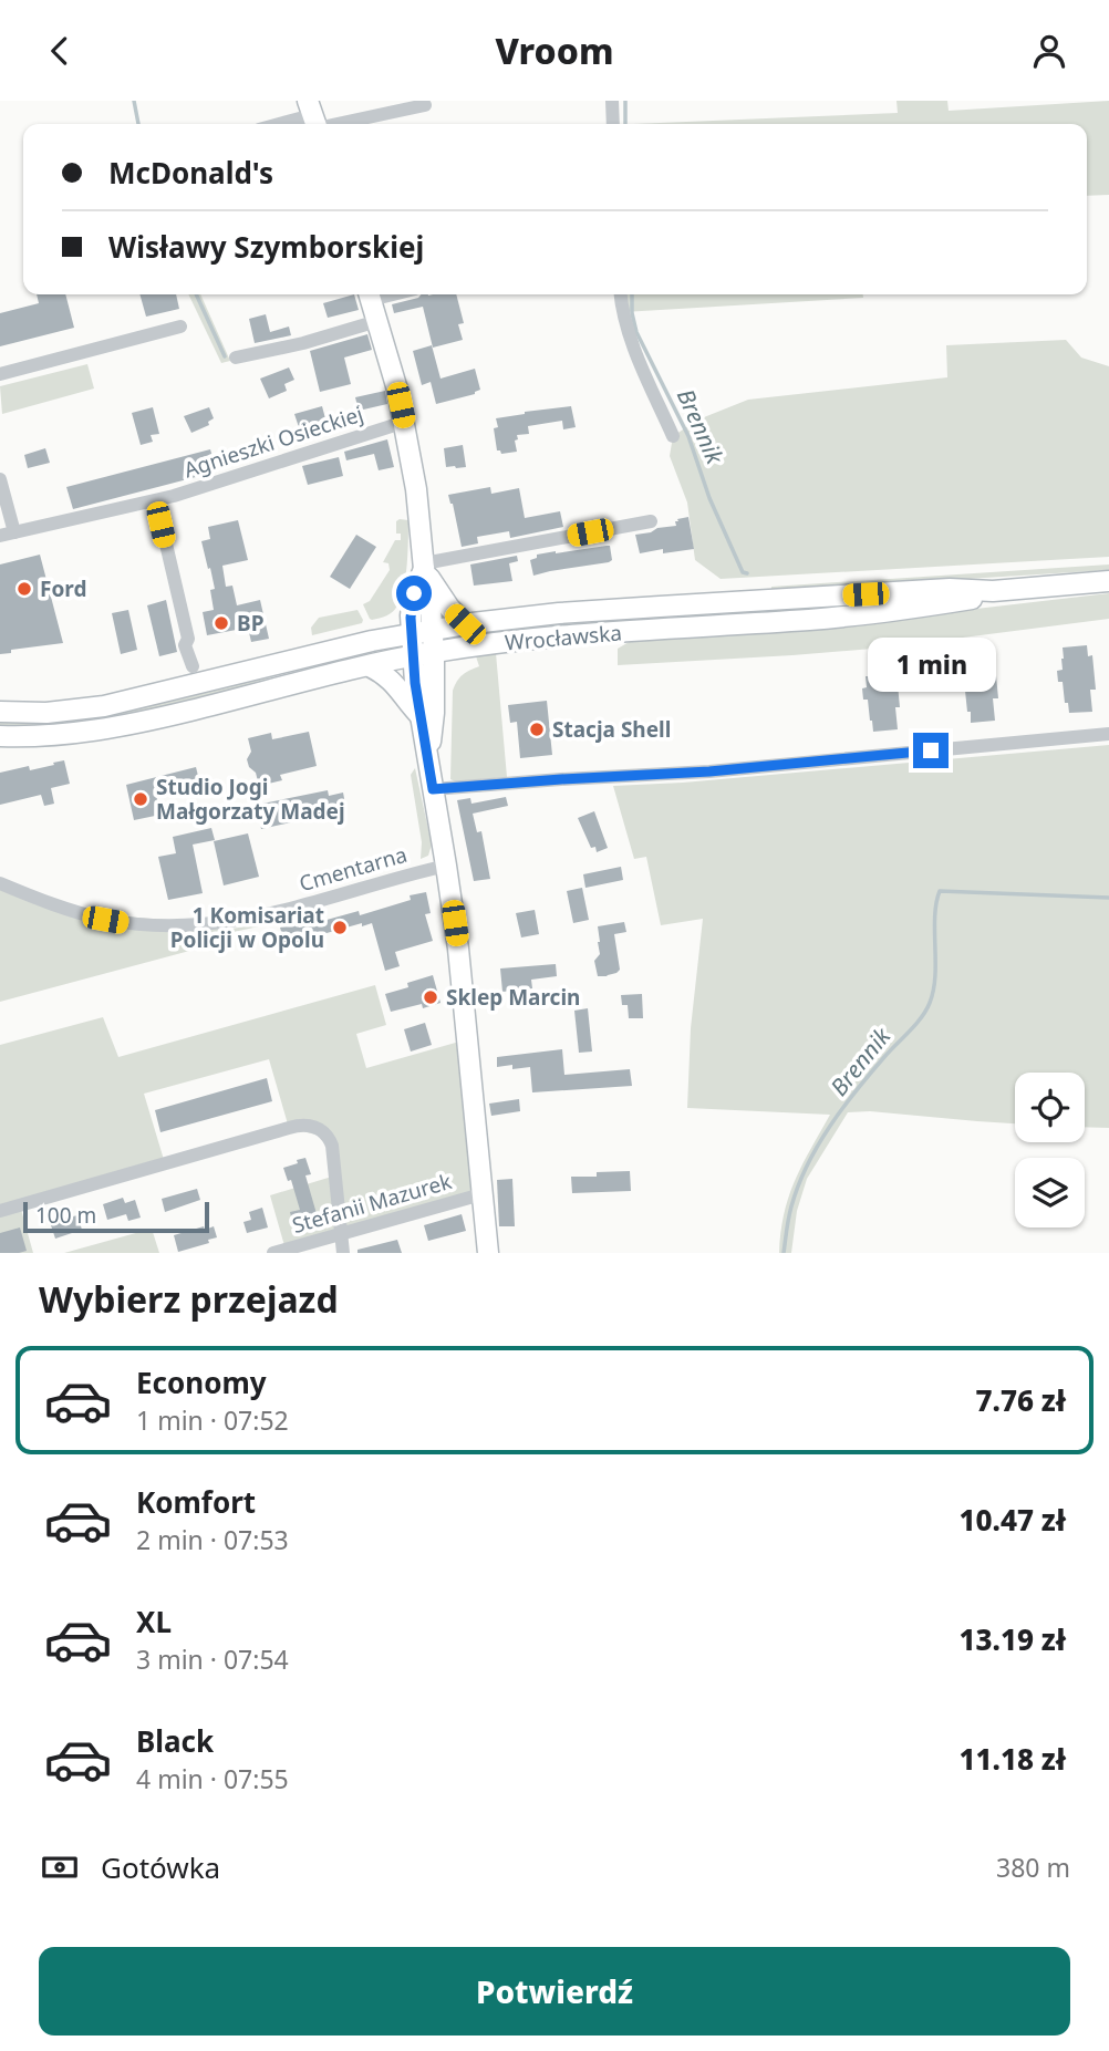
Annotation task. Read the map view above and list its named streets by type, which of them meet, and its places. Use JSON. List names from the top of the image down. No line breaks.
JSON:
{"streets":{"main road":["Wrocławska"],"street":["Agnieszki Osieckiej","Cmentarna","Stefanii Mazurek"]},"water":["Brennik"],"places":["Ford","BP","Stacja Shell","Studio Jogi Małgorzaty Madej","1 Komisariat Policji w Opolu","Sklep Marcin"],"scale_bar":"100 m","page":{"header":"Vroom","banner":["McDonald's","Wisławy Szymborskiej"],"bubble":"1 min","scale":"100 m","heading":"Wybierz przejazd","list":[{"name":"Economy","note":"1 min · 07:52","value":"7.76 zł"},{"name":"Komfort","note":"2 min · 07:53","value":"10.47 zł"},{"name":"XL","note":"3 min · 07:54","value":"13.19 zł"},{"name":"Black","note":"4 min · 07:55","value":"11.18 zł"}],"pay":["Gotówka","380 m"],"buttons":"Potwierdź"}}
